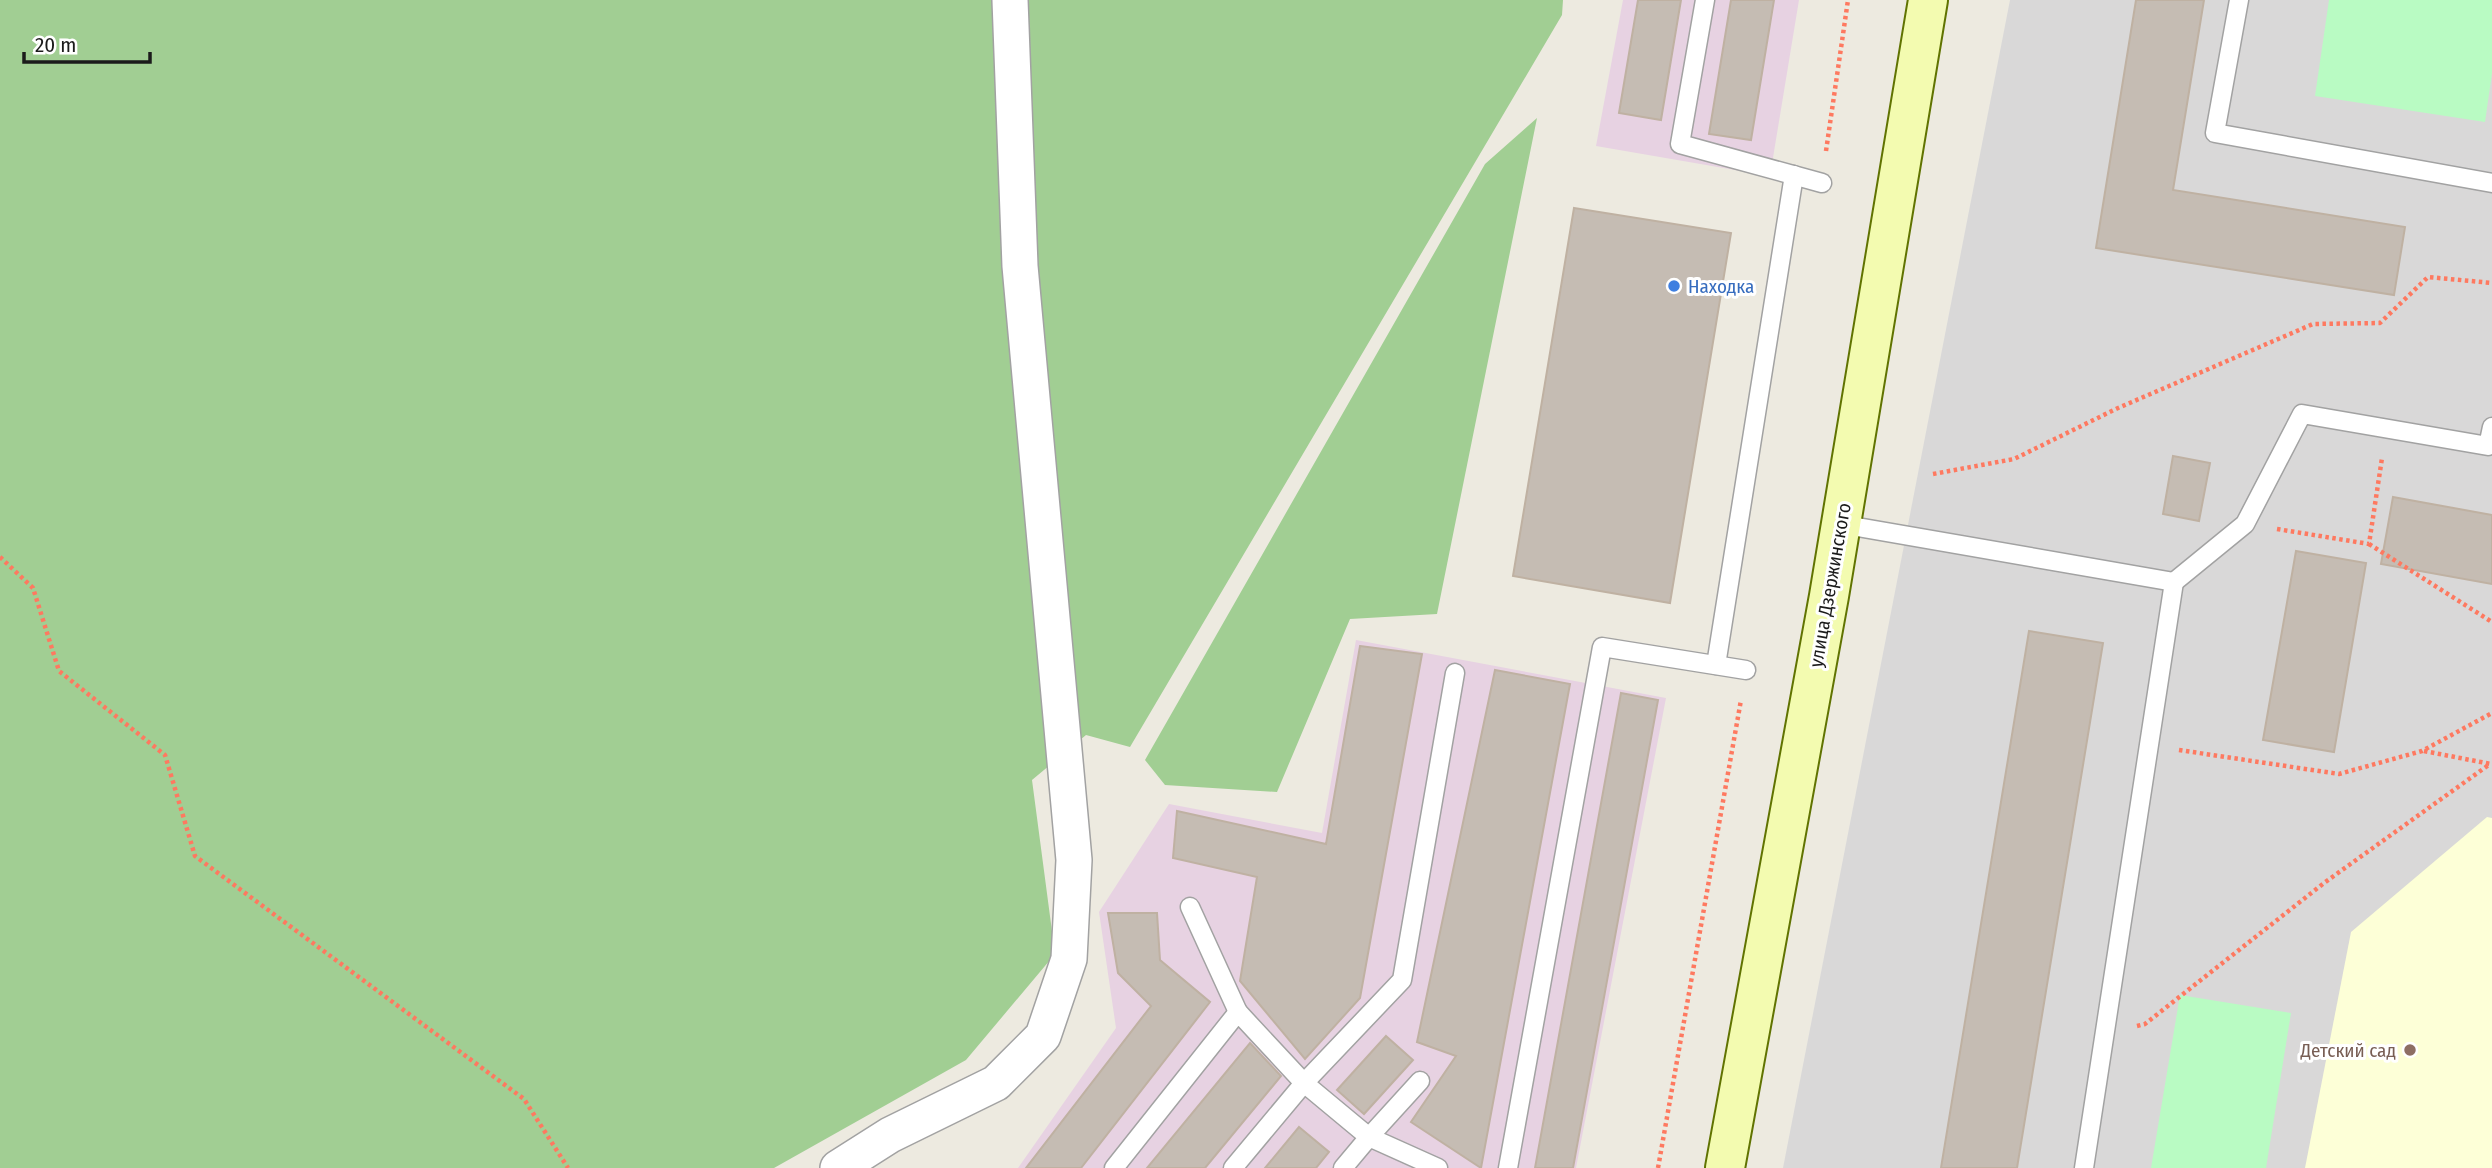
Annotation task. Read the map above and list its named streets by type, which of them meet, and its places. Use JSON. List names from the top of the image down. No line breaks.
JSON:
{"streets":{"main road":["улица Дзержинского"]},"places":["Находка","Детский сад"],"scale_bar":"20 m"}
